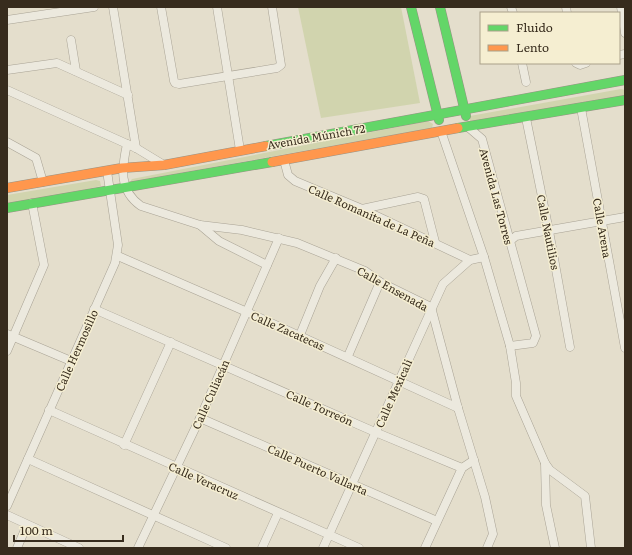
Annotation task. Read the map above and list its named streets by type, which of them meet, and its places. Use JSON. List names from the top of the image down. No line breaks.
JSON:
{"streets":{"main road":["Avenida Múnich 72"],"street":["Avenida Las Torres","Calle Romanita de La Peña","Calle Arena","Calle Nautilios","Calle Ensenada","Calle Zacatecas","Calle Hermosillo","Calle Mexicali","Calle Culiacán","Calle Torreón","Calle Puerto Vallarta","Calle Veracruz"]},"crossings":[["Avenida Múnich 72","Avenida Las Torres"],["Avenida Múnich 72","Calle Romanita de La Peña"],["Avenida Múnich 72","Calle Arena"],["Avenida Múnich 72","Calle Nautilios"],["Avenida Múnich 72","Calle Ensenada"],["Avenida Múnich 72","Calle Hermosillo"],["Calle Romanita de La Peña","Calle Mexicali"],["Calle Ensenada","Calle Zacatecas"],["Calle Ensenada","Calle Mexicali"],["Calle Ensenada","Calle Culiacán"],["Calle Zacatecas","Calle Hermosillo"],["Calle Zacatecas","Calle Mexicali"],["Calle Zacatecas","Calle Culiacán"],["Calle Hermosillo","Calle Torreón"],["Calle Hermosillo","Calle Veracruz"],["Calle Mexicali","Calle Torreón"],["Calle Mexicali","Calle Puerto Vallarta"],["Calle Mexicali","Calle Veracruz"],["Calle Culiacán","Calle Torreón"],["Calle Culiacán","Calle Puerto Vallarta"],["Calle Culiacán","Calle Veracruz"]],"legend":["Fluido","Lento"],"scale_bar":"100 m"}
